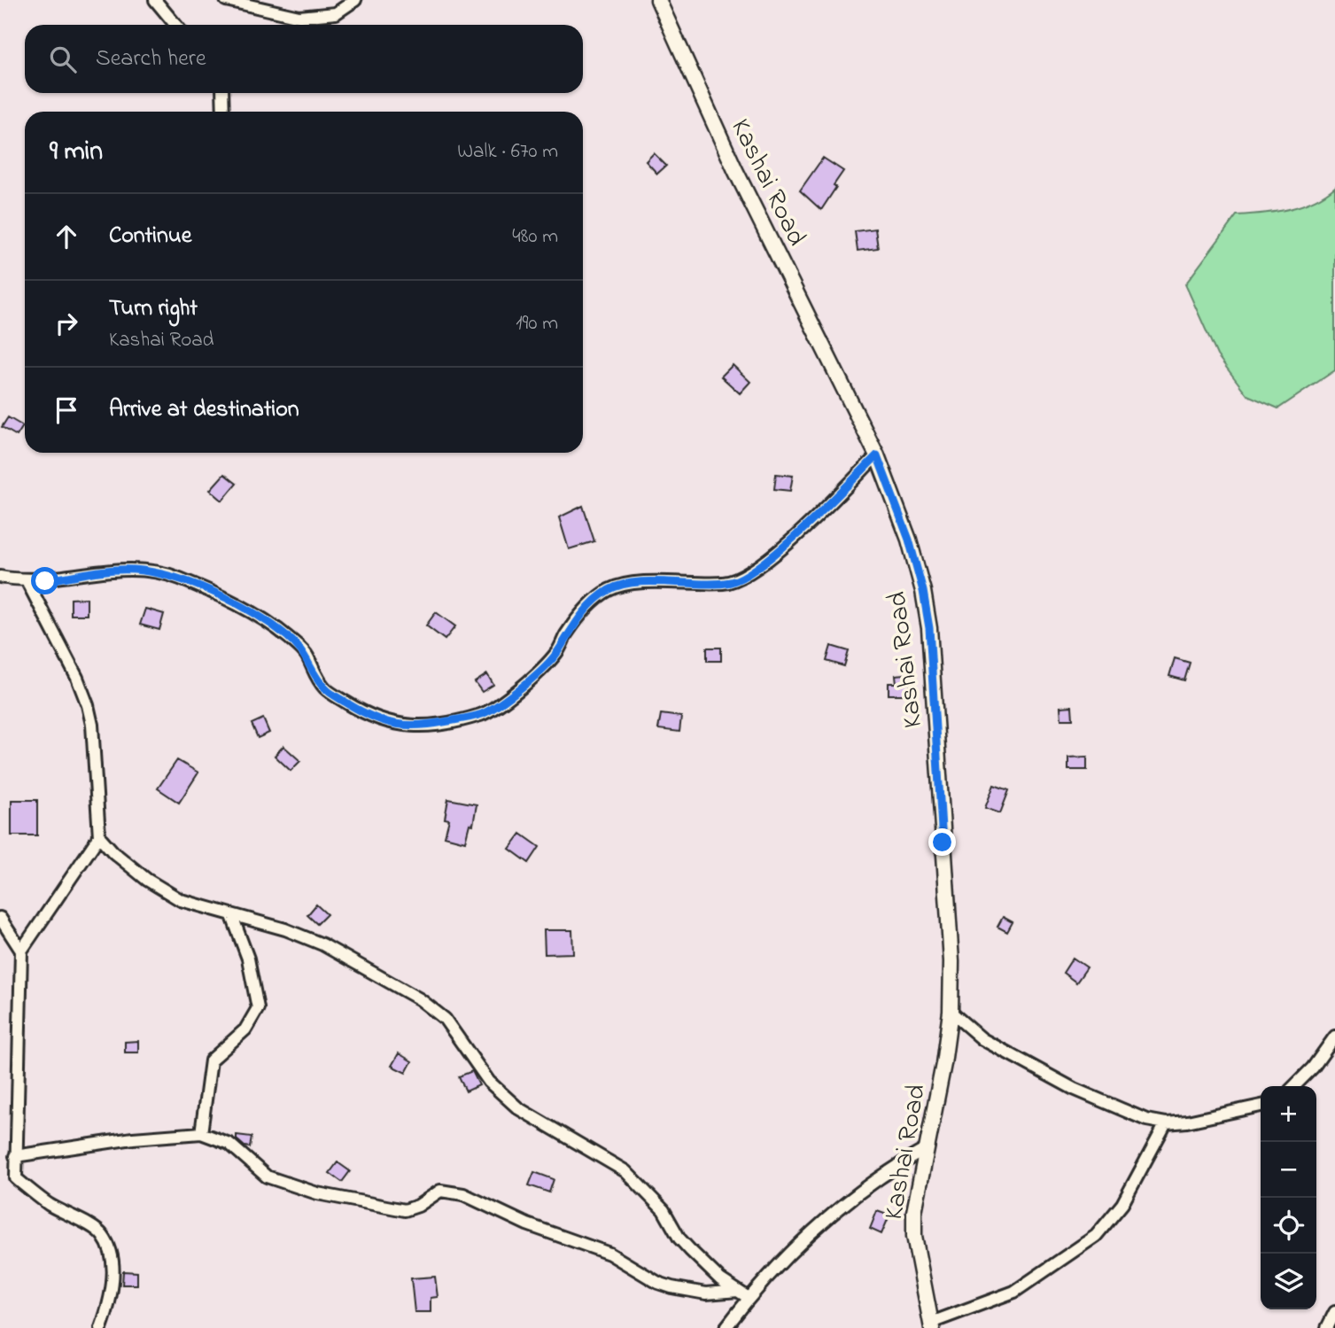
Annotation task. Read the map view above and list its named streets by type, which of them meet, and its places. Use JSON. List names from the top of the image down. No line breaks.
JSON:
{"streets":{"street":["Kashai Road"]},"page":{"search":"Search here","heading":["9 min","Walk · 670 m"],"list":[["Continue","480 m"],["Turn right","Kashai Road","190 m"],"Arrive at destination"],"map_buttons":["+","−"]}}
